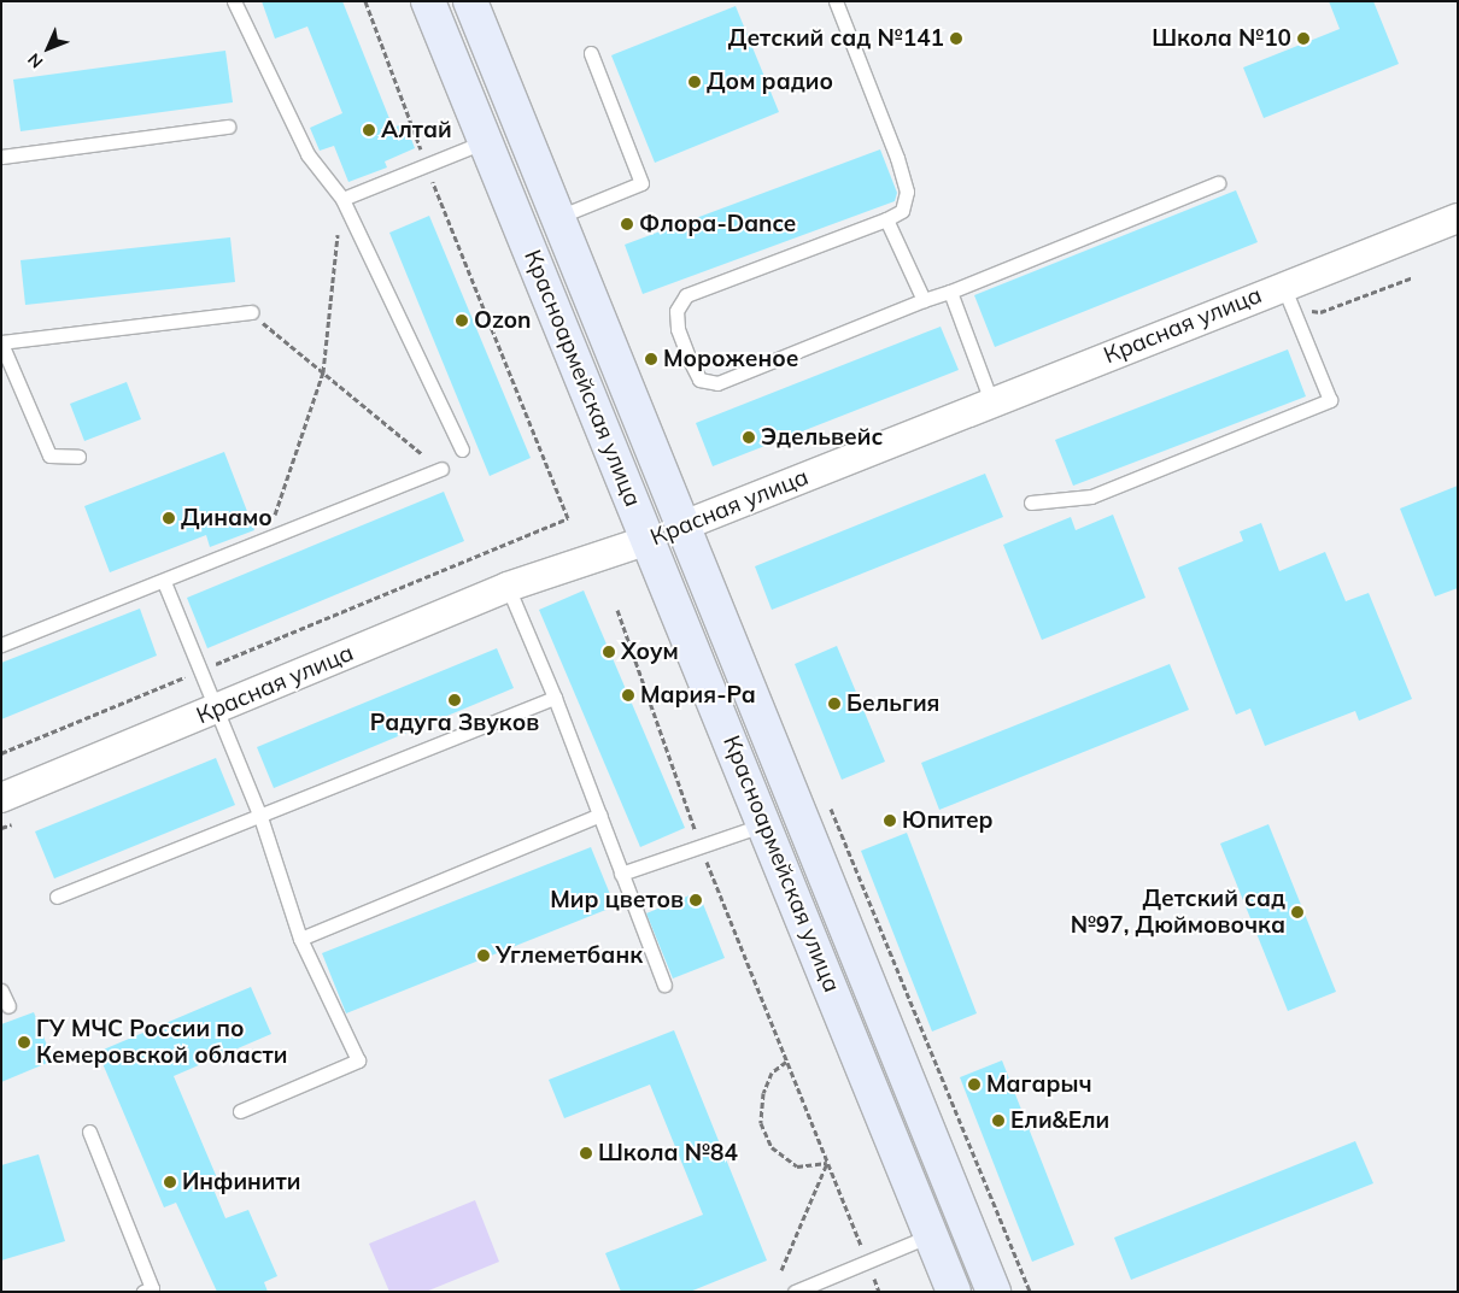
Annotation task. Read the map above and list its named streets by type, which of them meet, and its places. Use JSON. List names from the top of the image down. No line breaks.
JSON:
{"streets":{"main road":["Красная улица","Красноармейская улица"]},"crossings":[["Красная улица","Красноармейская улица"]],"places":["Детский сад №141","Школа №10","Дом радио","Алтай","Флора-Dance","Ozon","Мороженое","Эдельвейс","Динамо","Хоум","Мария-Ра","Радуга Звуков","Бельгия","Юпитер","Мир цветов","Детский сад №97, Дюймовочка","Углеметбанк","ГУ МЧС России по Кемеровской области","Магарыч","Ели&Ели","Школа №84","Инфинити"],"north":"bottom left"}
